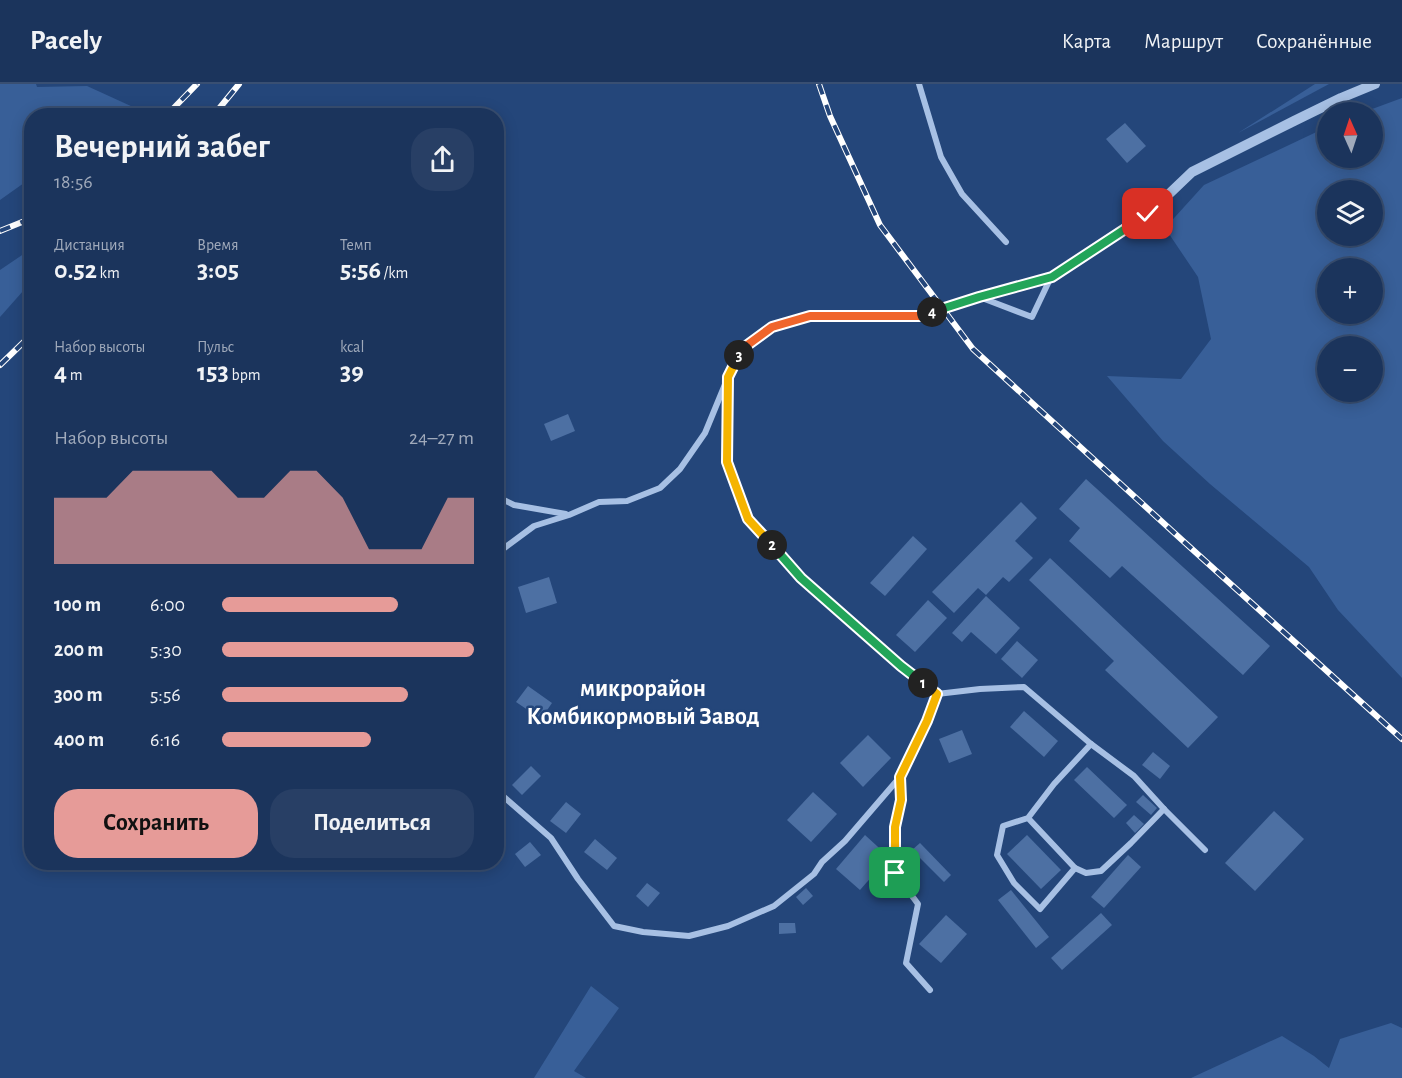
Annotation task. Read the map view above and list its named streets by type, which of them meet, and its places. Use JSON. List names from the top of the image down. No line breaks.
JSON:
{"districts":["микрорайон Комбикормовый Завод"],"north":"top","page":{"header":"Pacely","nav":["Карта","Маршрут","Сохранённые"],"map_buttons":["+","−"],"heading":["Вечерний забег","18:56"],"stats":[["Дистанция","0.52 km"],["Время","3:05"],["Темп","5:56 /km"],["Набор высоты","4 m"],["Пульс","153 bpm"],["kcal","39"]],"pins":["4","3","2","1"],"chart":["Набор высоты","24–27 m"],"list":[{"name":"100 m","note":"6:00"},{"name":"200 m","note":"5:30"},{"name":"300 m","note":"5:56"},{"name":"400 m","note":"6:16"}],"buttons":["Сохранить","Поделиться"]}}
